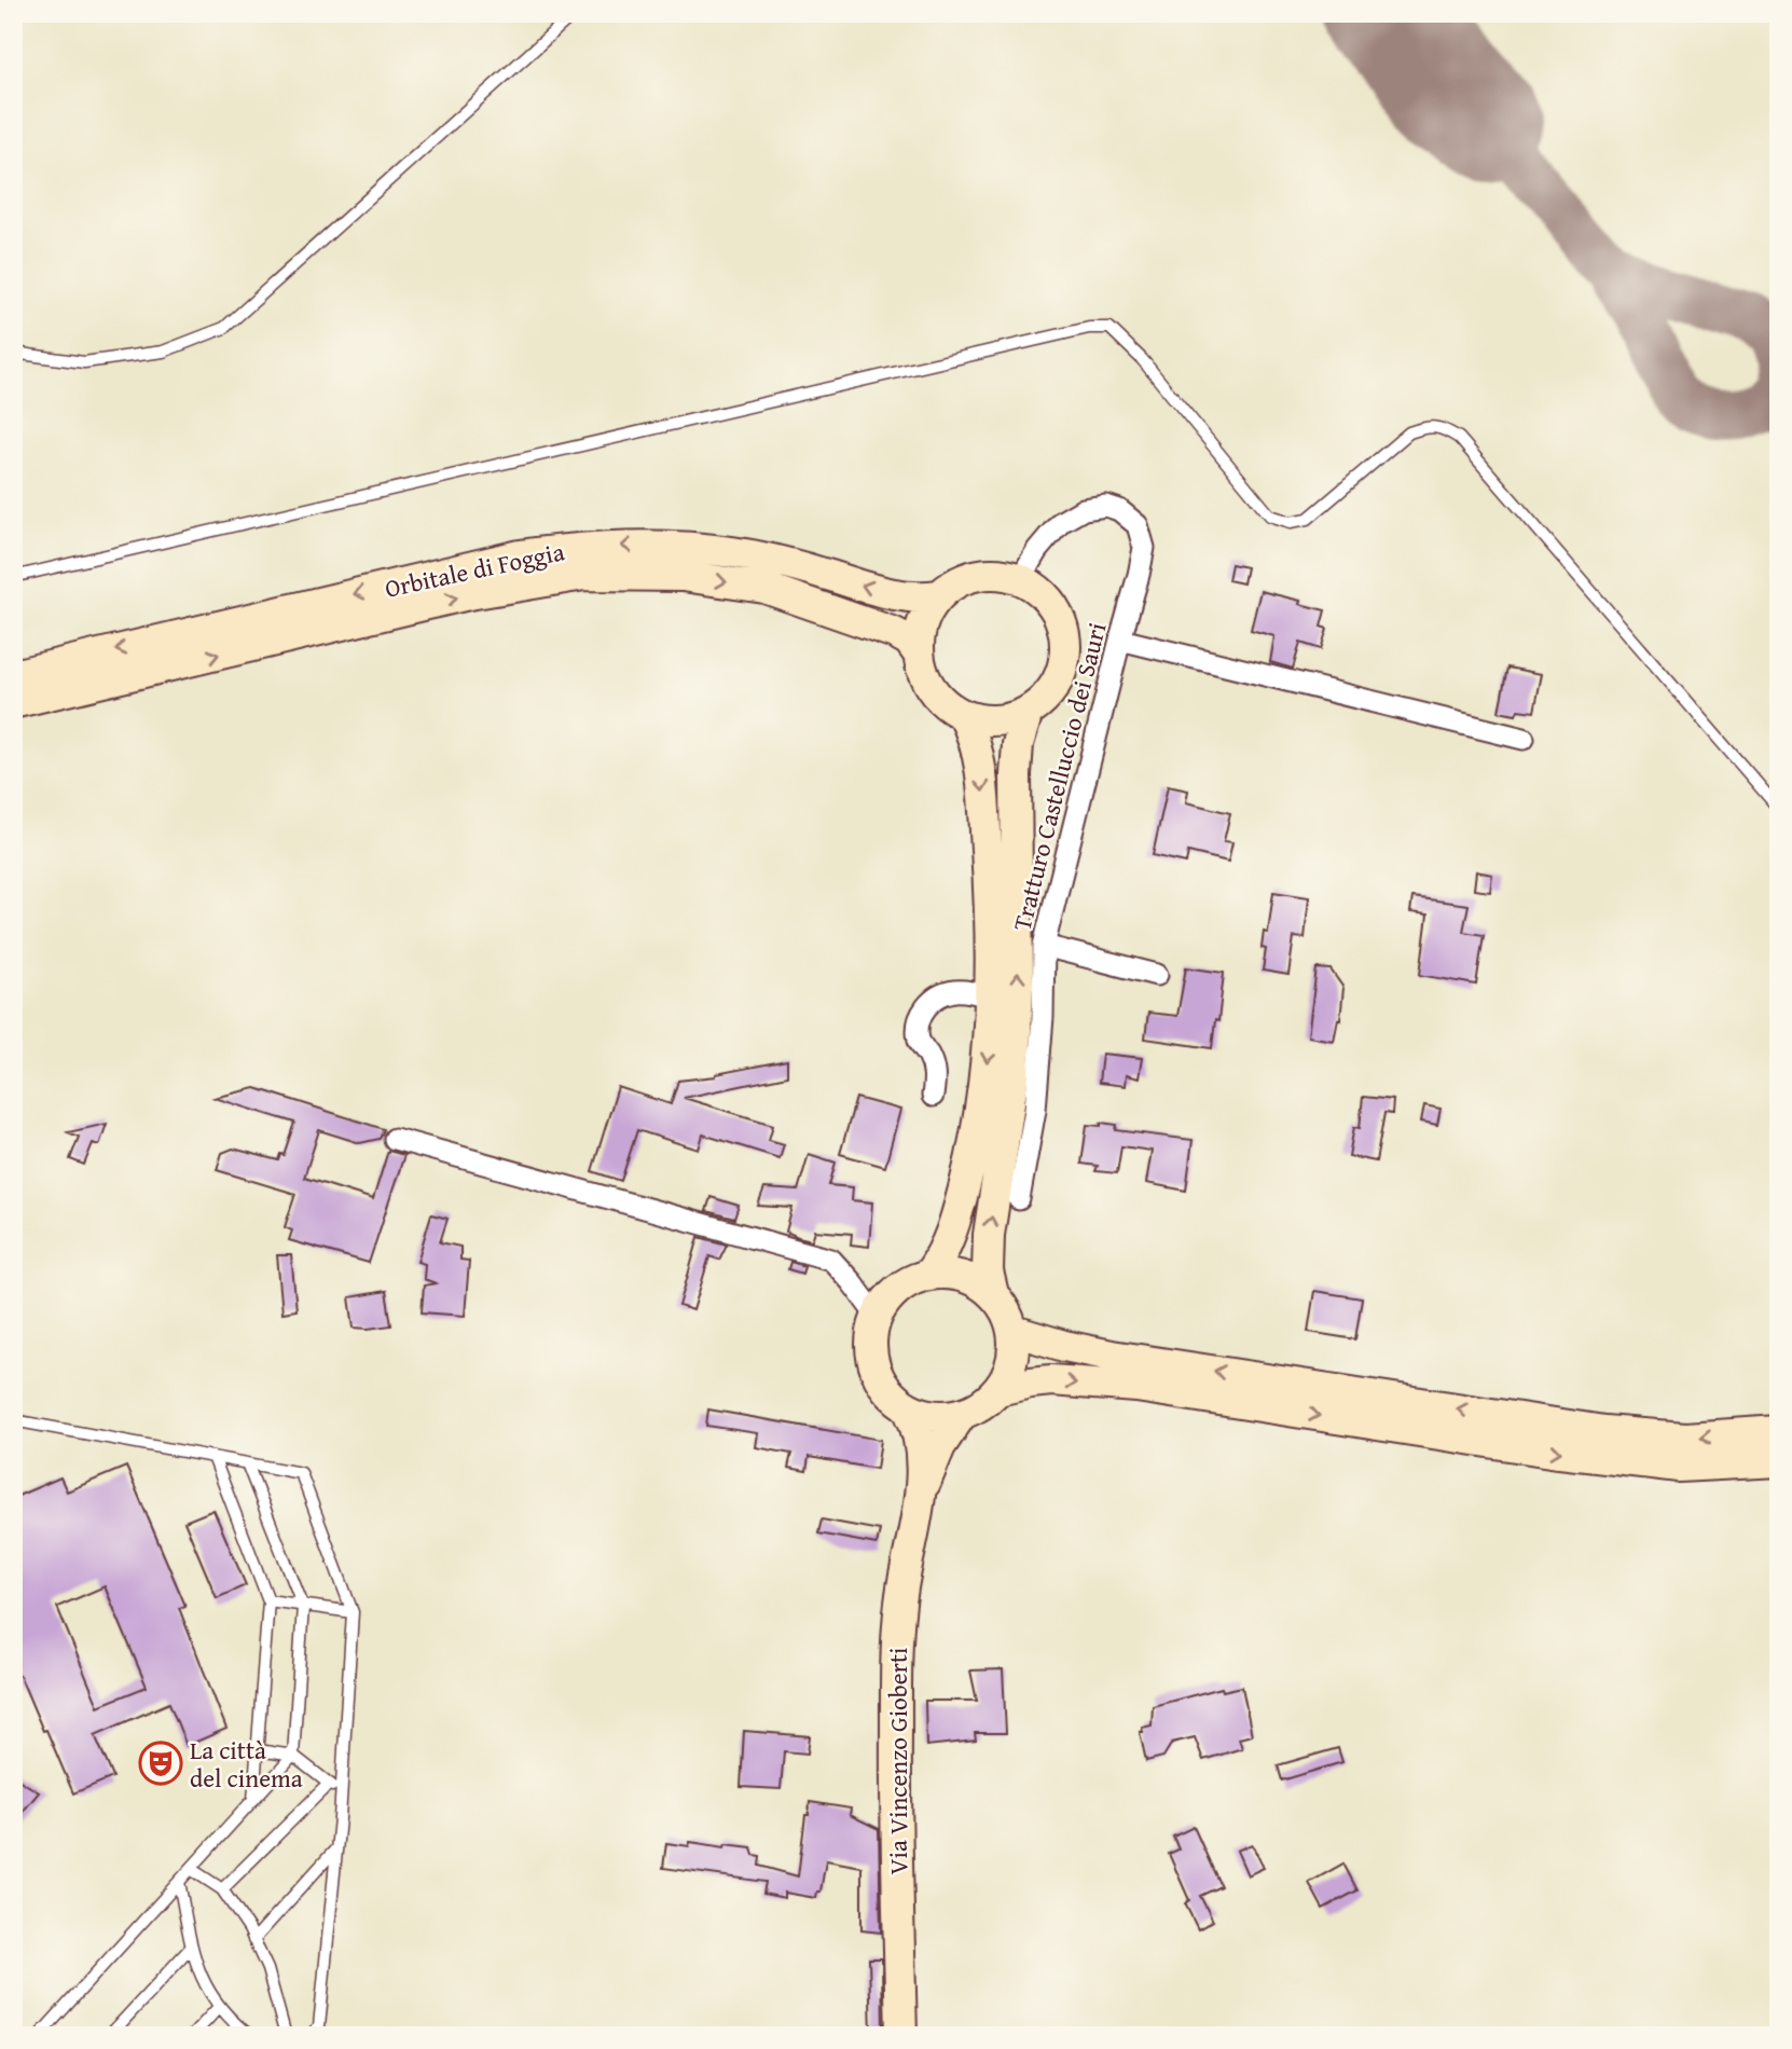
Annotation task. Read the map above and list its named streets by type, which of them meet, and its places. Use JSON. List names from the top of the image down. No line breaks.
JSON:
{"streets":{"main road":["Orbitale di Foggia","Via Vincenzo Gioberti"],"street":["Tratturo Castelluccio dei Sauri"]},"crossings":[["Orbitale di Foggia","Tratturo Castelluccio dei Sauri"]],"places":{"theatre":["La città del cinema"]}}
